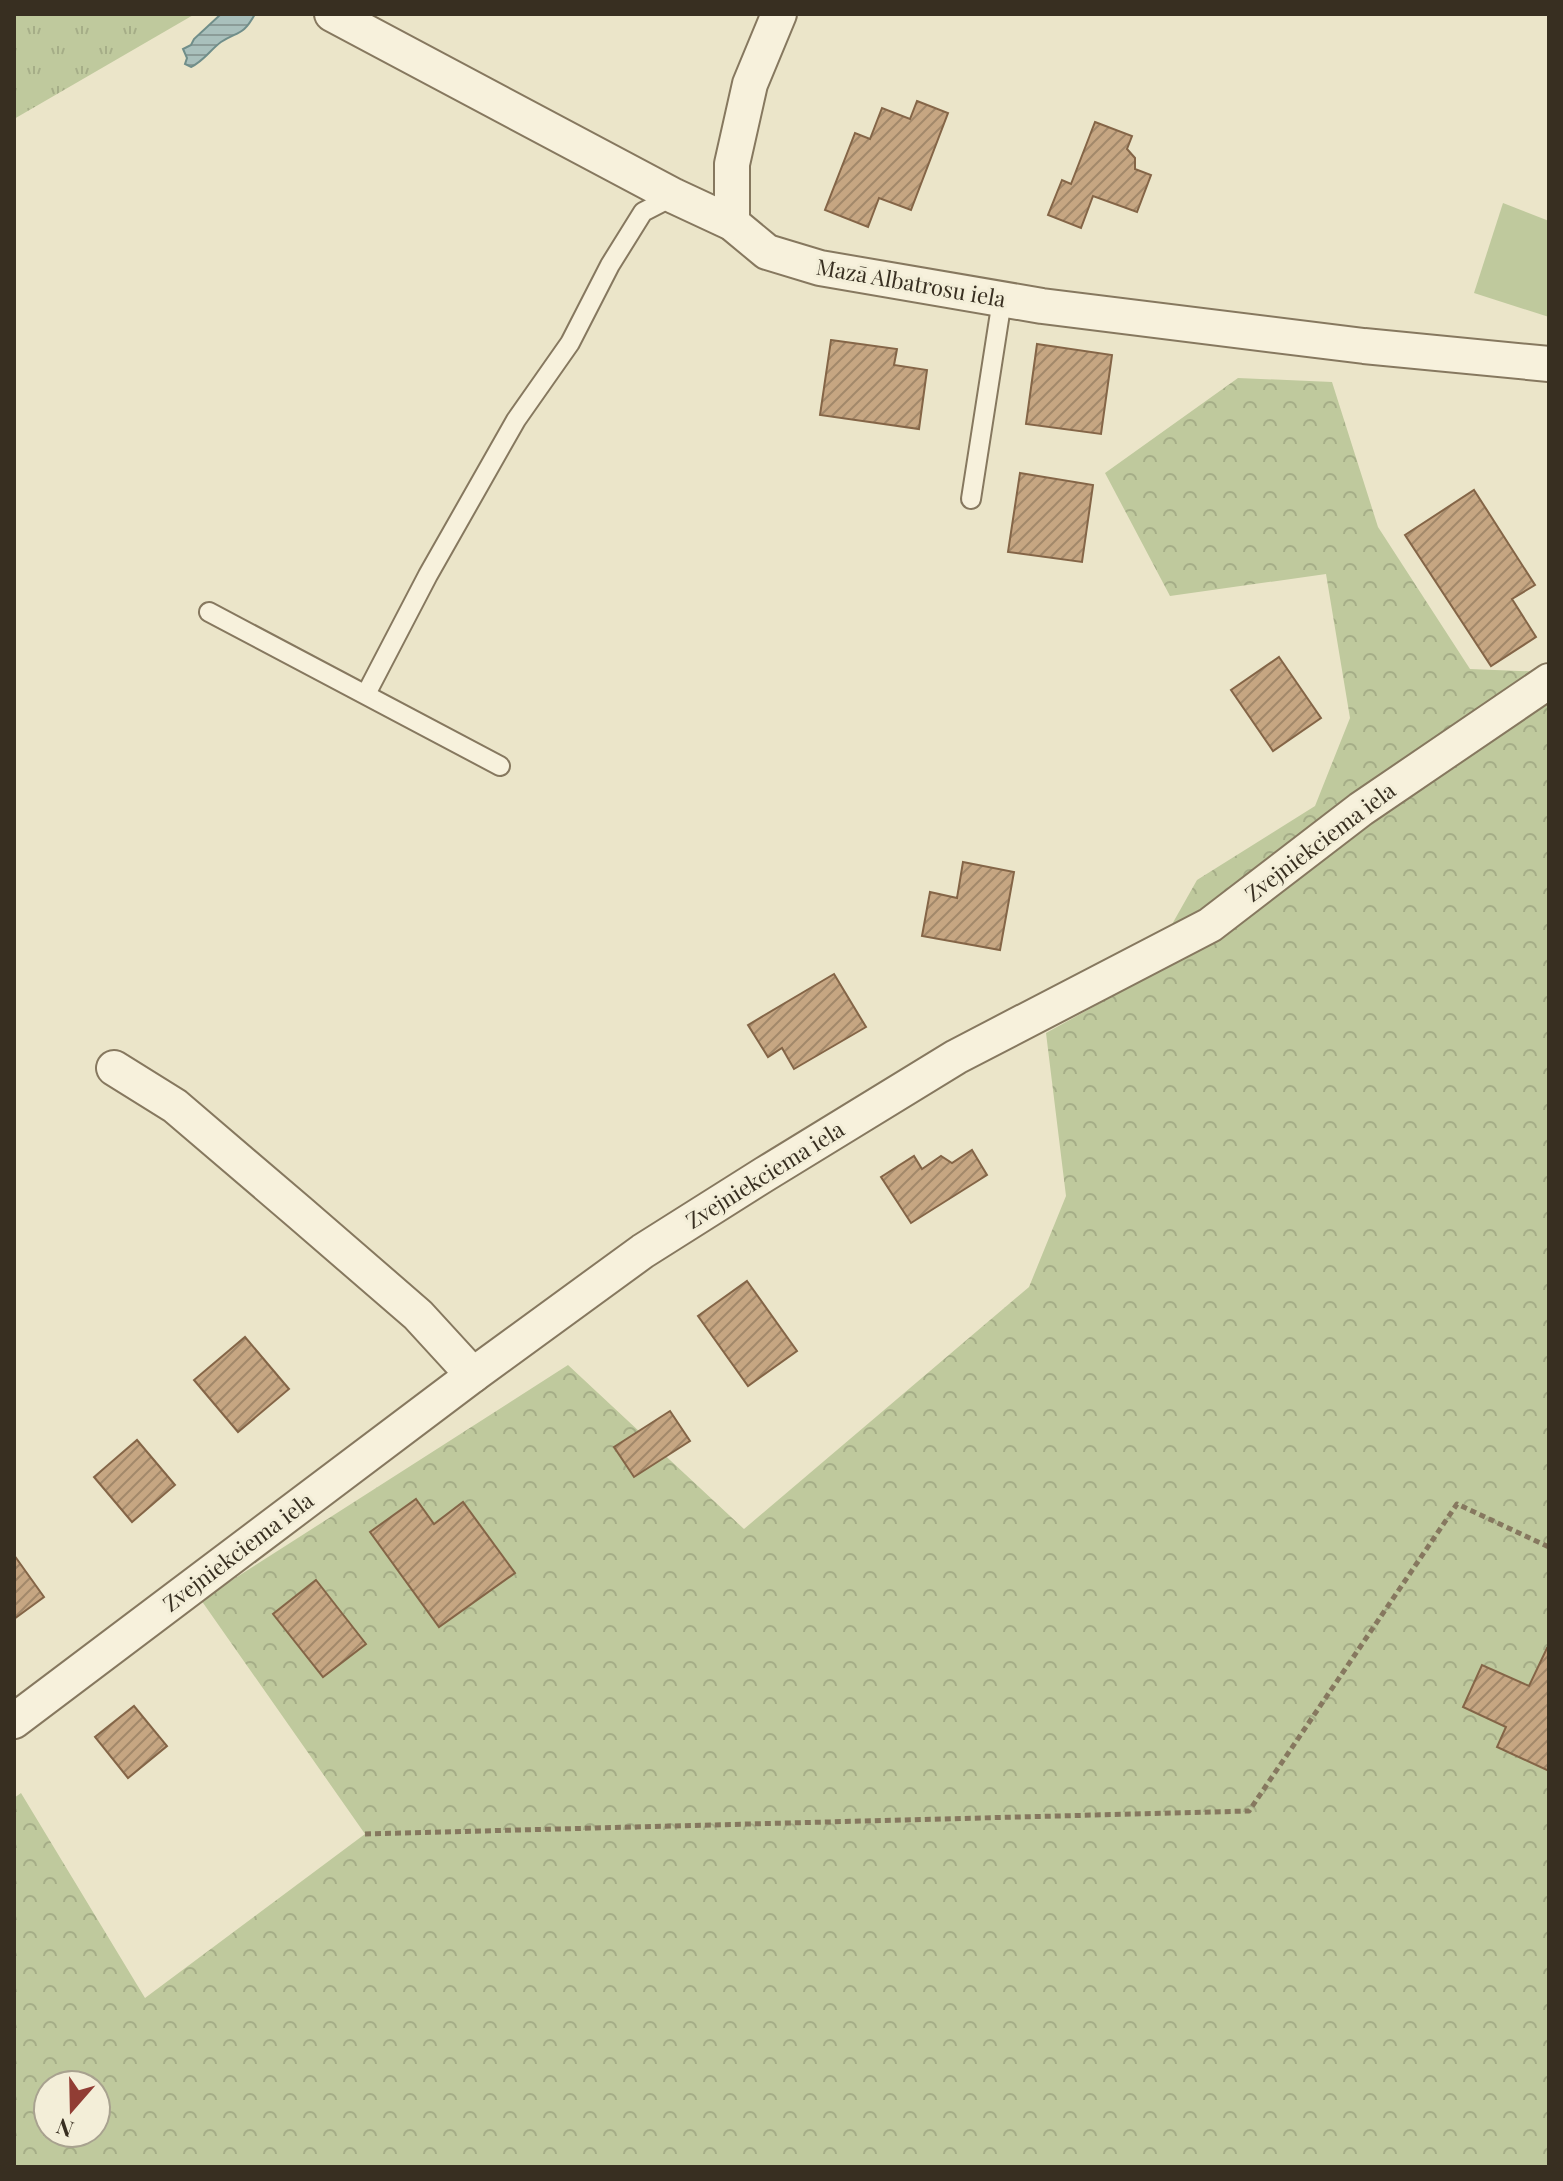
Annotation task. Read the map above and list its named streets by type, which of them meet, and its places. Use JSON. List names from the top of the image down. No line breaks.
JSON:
{"streets":{"street":["Mazā Albatrosu iela","Zvejniekciema iela"]},"north":"bottom"}
